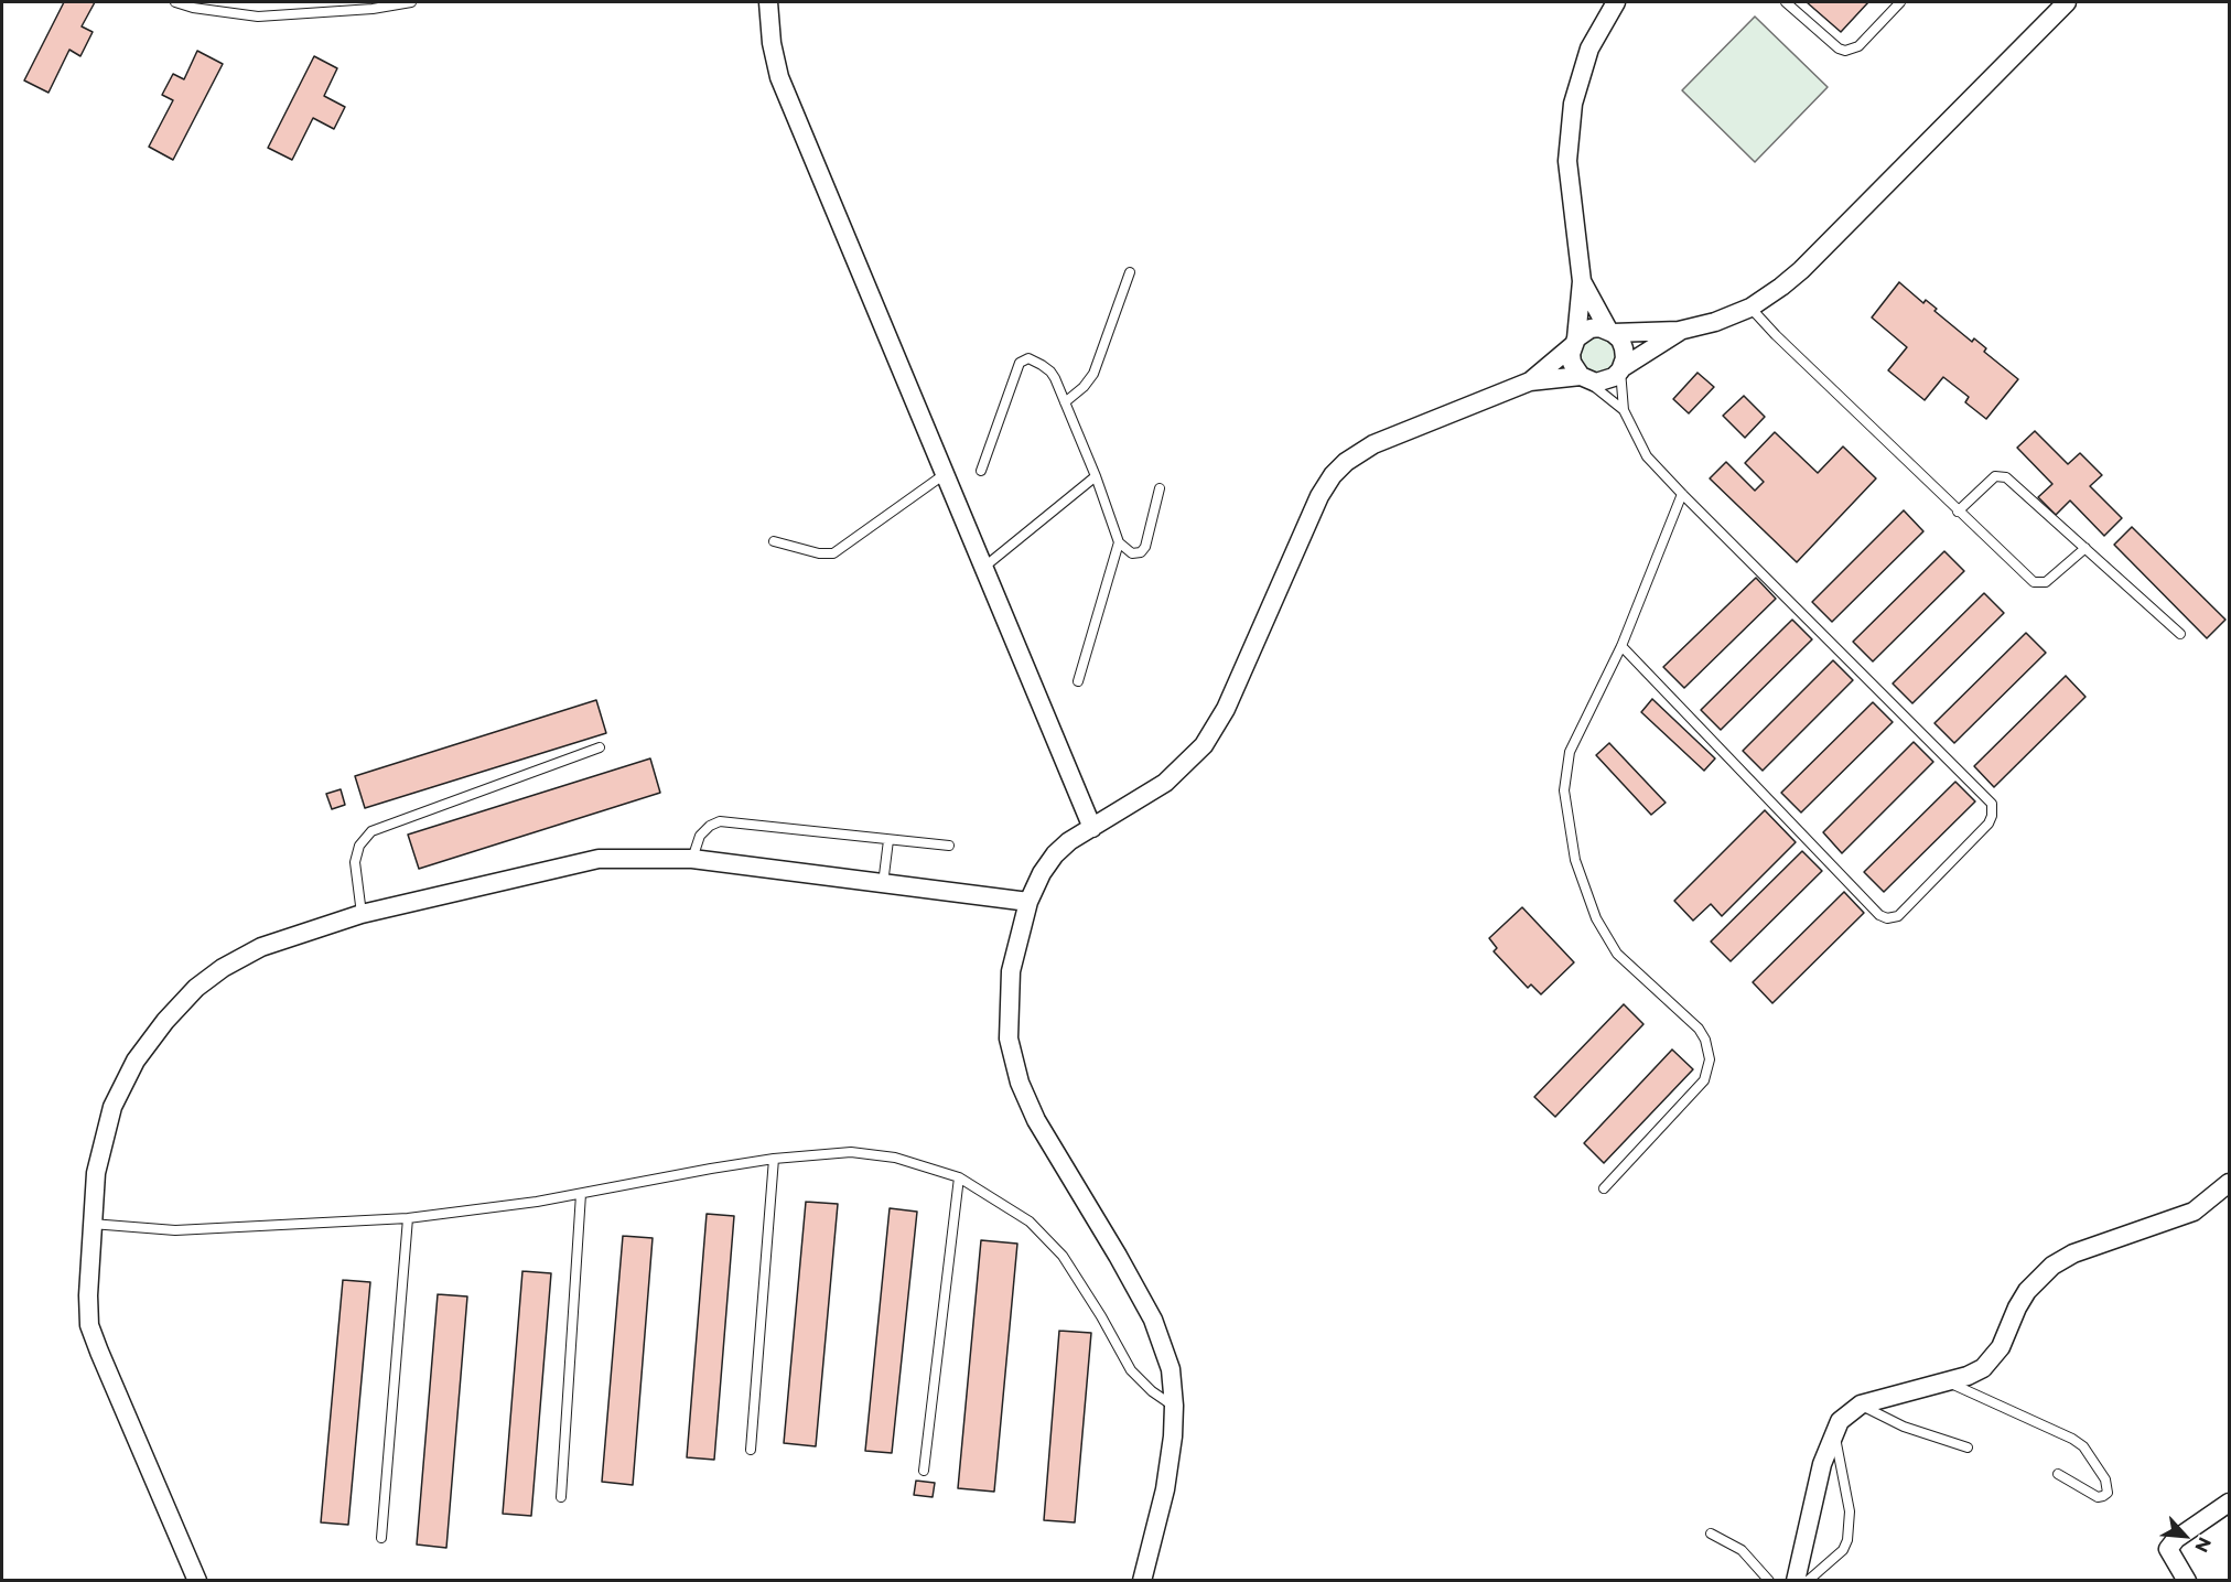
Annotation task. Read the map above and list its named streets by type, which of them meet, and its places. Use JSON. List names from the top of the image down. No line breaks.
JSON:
{"north":"bottom right"}
